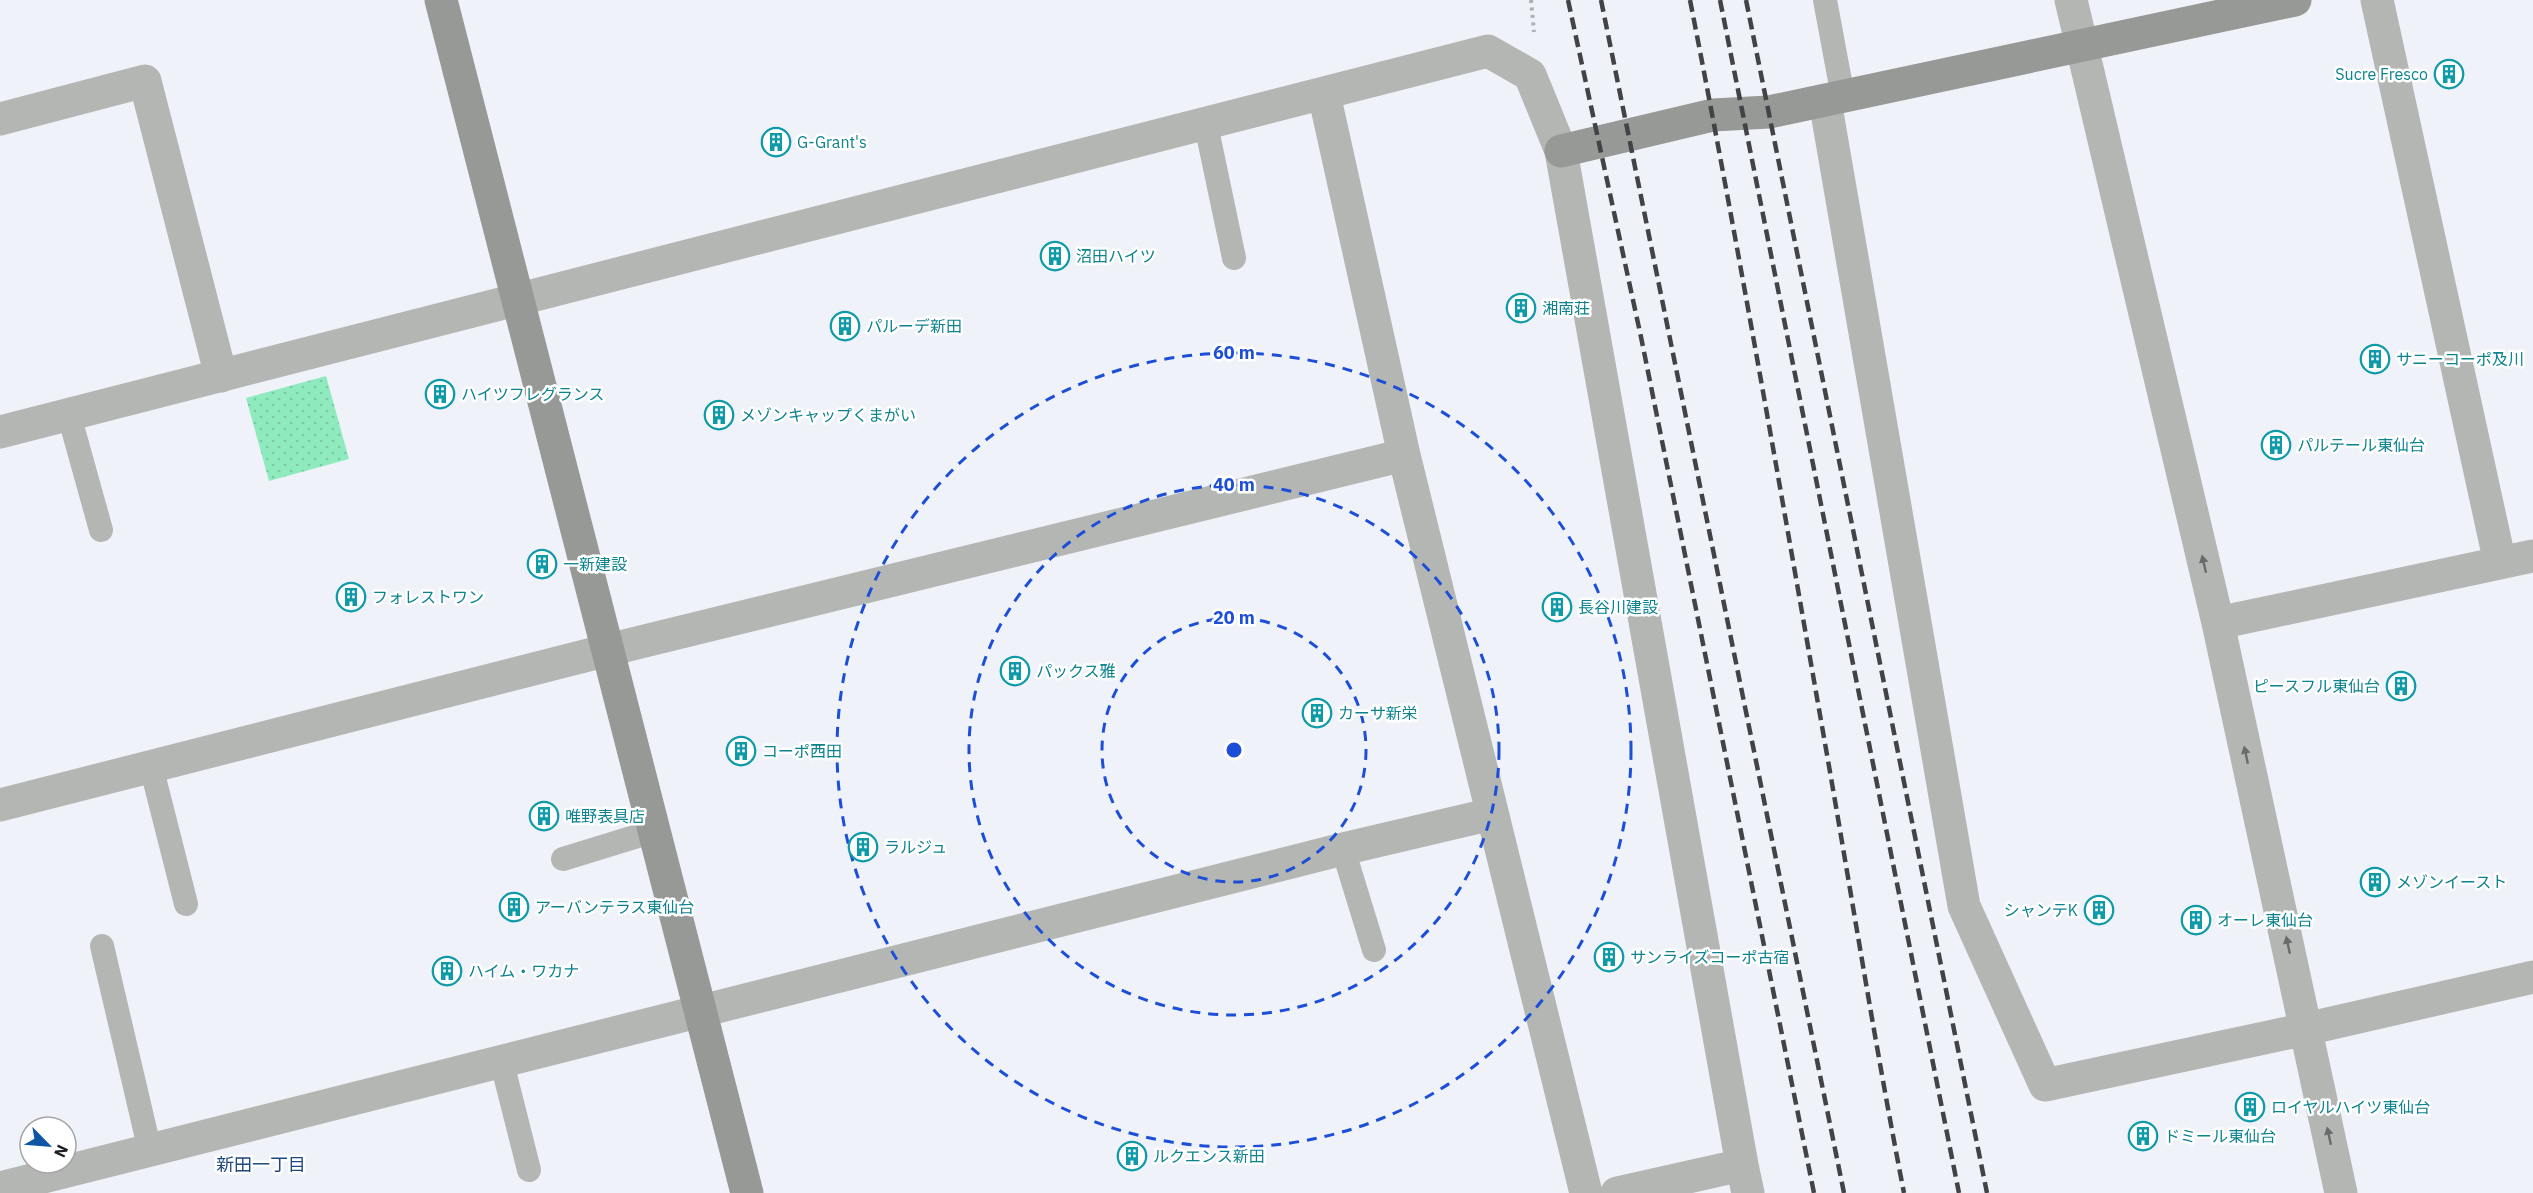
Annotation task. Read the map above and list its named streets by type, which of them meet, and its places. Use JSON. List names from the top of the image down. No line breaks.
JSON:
{"districts":["新田一丁目"],"places":{"building":["Sucre Fresco","G-Grant's","沼田ハイツ","湘南荘","パルーデ新田","サニーコーポ及川","ハイツフレグランス","メゾンキャップくまがい","パルテール東仙台","一新建設","フォレストワン","長谷川建設","パックス雅","ピースフル東仙台","カーサ新栄","コーポ西田","唯野表具店","ラルジュ","メゾンイースト","アーバンテラス東仙台","シャンテK","オーレ東仙台","サンライズコーポ古宿","ハイム・ワカナ","ロイヤルハイツ東仙台","ドミール東仙台","ルクエンス新田"]},"north":"bottom right","rings":["60 m","40 m","20 m"]}
